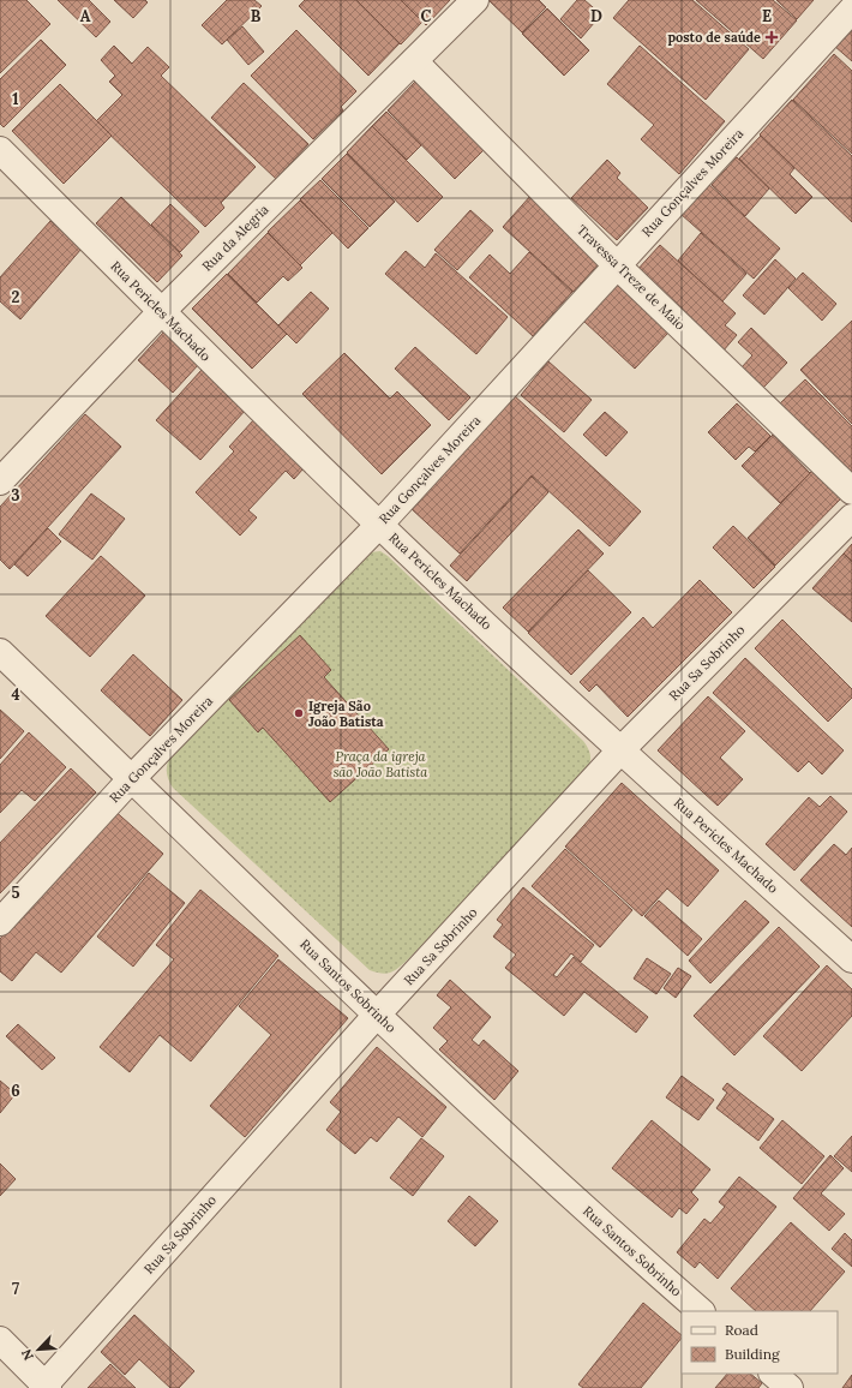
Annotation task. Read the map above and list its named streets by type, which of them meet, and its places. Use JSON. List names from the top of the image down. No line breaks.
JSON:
{"streets":{"street":["Rua Gonçalves Moreira","Rua da Alegria","Travessa Treze de Maio","Rua Pericles Machado","Rua Sa Sobrinho","Rua Santos Sobrinho"]},"crossings":[["Rua Gonçalves Moreira","Travessa Treze de Maio"],["Rua Gonçalves Moreira","Rua Pericles Machado"],["Rua Gonçalves Moreira","Rua Santos Sobrinho"],["Rua da Alegria","Travessa Treze de Maio"],["Rua da Alegria","Rua Pericles Machado"],["Rua Pericles Machado","Rua Sa Sobrinho"],["Rua Sa Sobrinho","Rua Santos Sobrinho"]],"parks":["Praça da igreja são João Batista"],"places":{"health":["posto de saúde"],"other":["Igreja São João Batista"]},"legend":["Road","Building"],"north":"bottom left","grid":{"columns":["A","B","C","D","E"],"rows":["1","2","3","4","5","6","7"]}}
